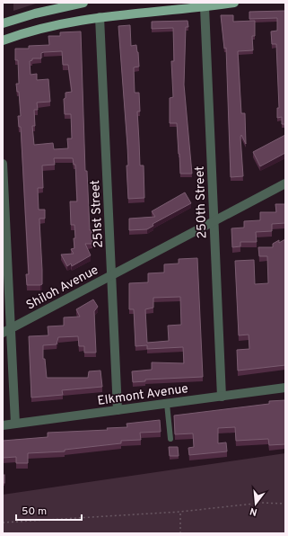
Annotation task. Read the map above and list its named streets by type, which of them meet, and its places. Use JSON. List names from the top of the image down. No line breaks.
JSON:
{"streets":{"street":["250th Street","251st Street","Shiloh Avenue","Elkmont Avenue"]},"crossings":[["250th Street","Shiloh Avenue"],["250th Street","Elkmont Avenue"],["251st Street","Shiloh Avenue"],["251st Street","Elkmont Avenue"]],"scale_bar":"50 m","north":"bottom"}
